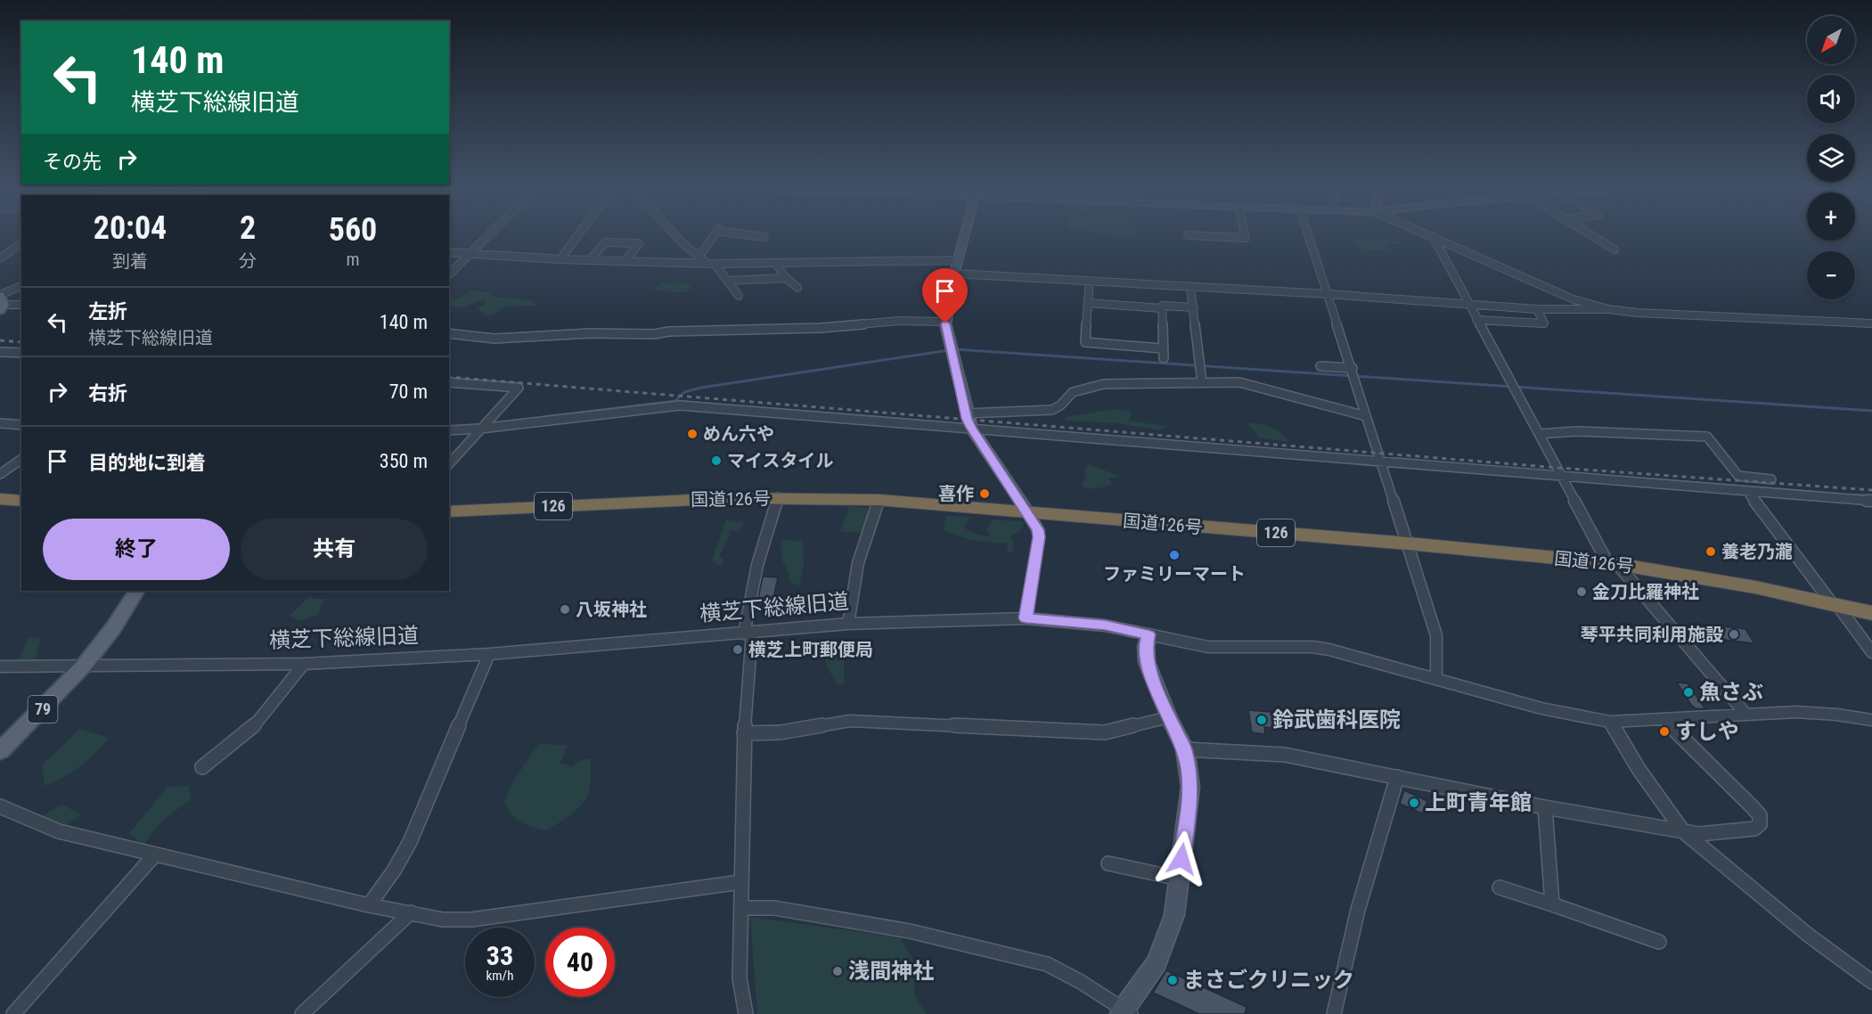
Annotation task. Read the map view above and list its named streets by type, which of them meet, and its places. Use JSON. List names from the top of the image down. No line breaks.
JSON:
{"streets":{"highway":["国道126号","126"],"main road":["79"],"street":["横芝下総線旧道"]},"crossings":[["横芝下総線旧道","79"]],"places":["めん六や","マイスタイル","喜作","養老乃瀧","ファミリーマート","金刀比羅神社","八坂神社","琴平共同利用施設","横芝上町郵便局","魚さぶ","鈴武歯科医院","すしや","上町青年館","浅間神社","まさごクリニック"],"north":"bottom left","page":{"map_buttons":["+","−"],"turn":["140 m","横芝下総線旧道"],"then":"その先","eta":["20:04","到着","2","分","560","m"],"list":[{"name":"左折","note":"横芝下総線旧道","value":"140 m"},{"name":"右折","value":"70 m"},{"name":"目的地に到着","value":"350 m"}],"buttons":["終了","共有"],"speed":"33 km/h","limit":"40"}}
